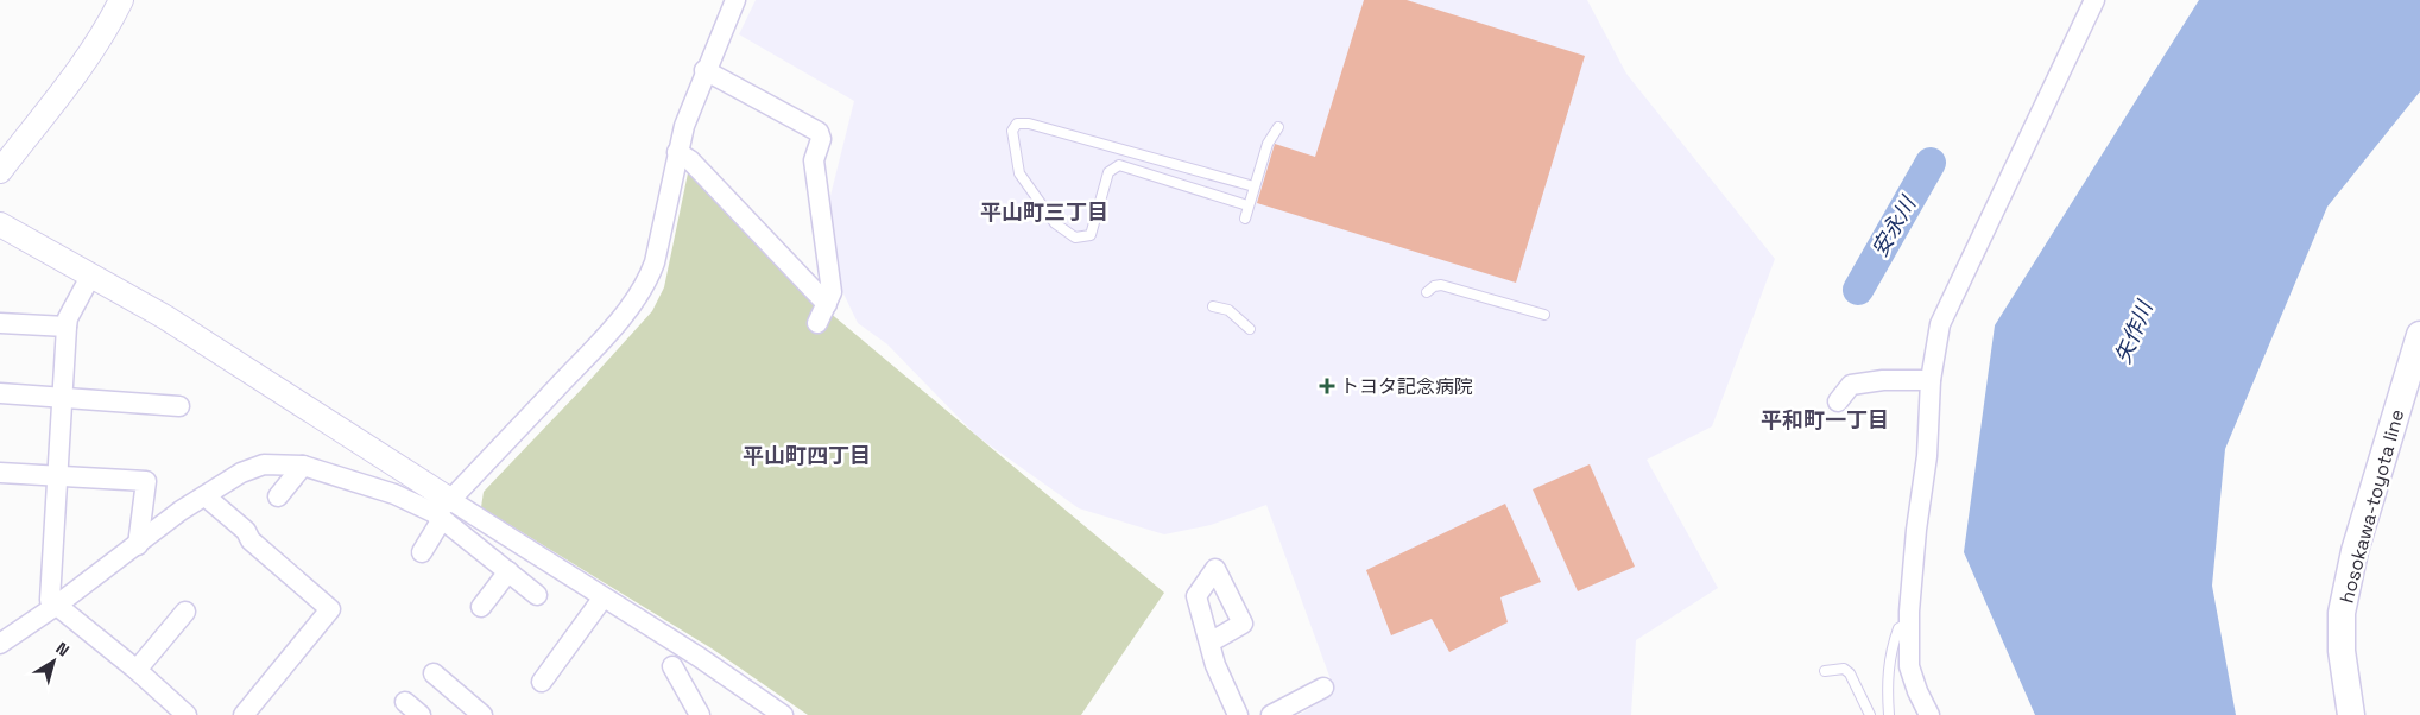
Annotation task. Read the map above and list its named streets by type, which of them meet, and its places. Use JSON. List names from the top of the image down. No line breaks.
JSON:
{"streets":{"main road":["hosokawa-toyota line"]},"districts":["平山町三丁目","平和町一丁目","平山町四丁目"],"water":["安永川","矢作川"],"places":{"health":["トヨタ記念病院"]},"north":"top right"}
